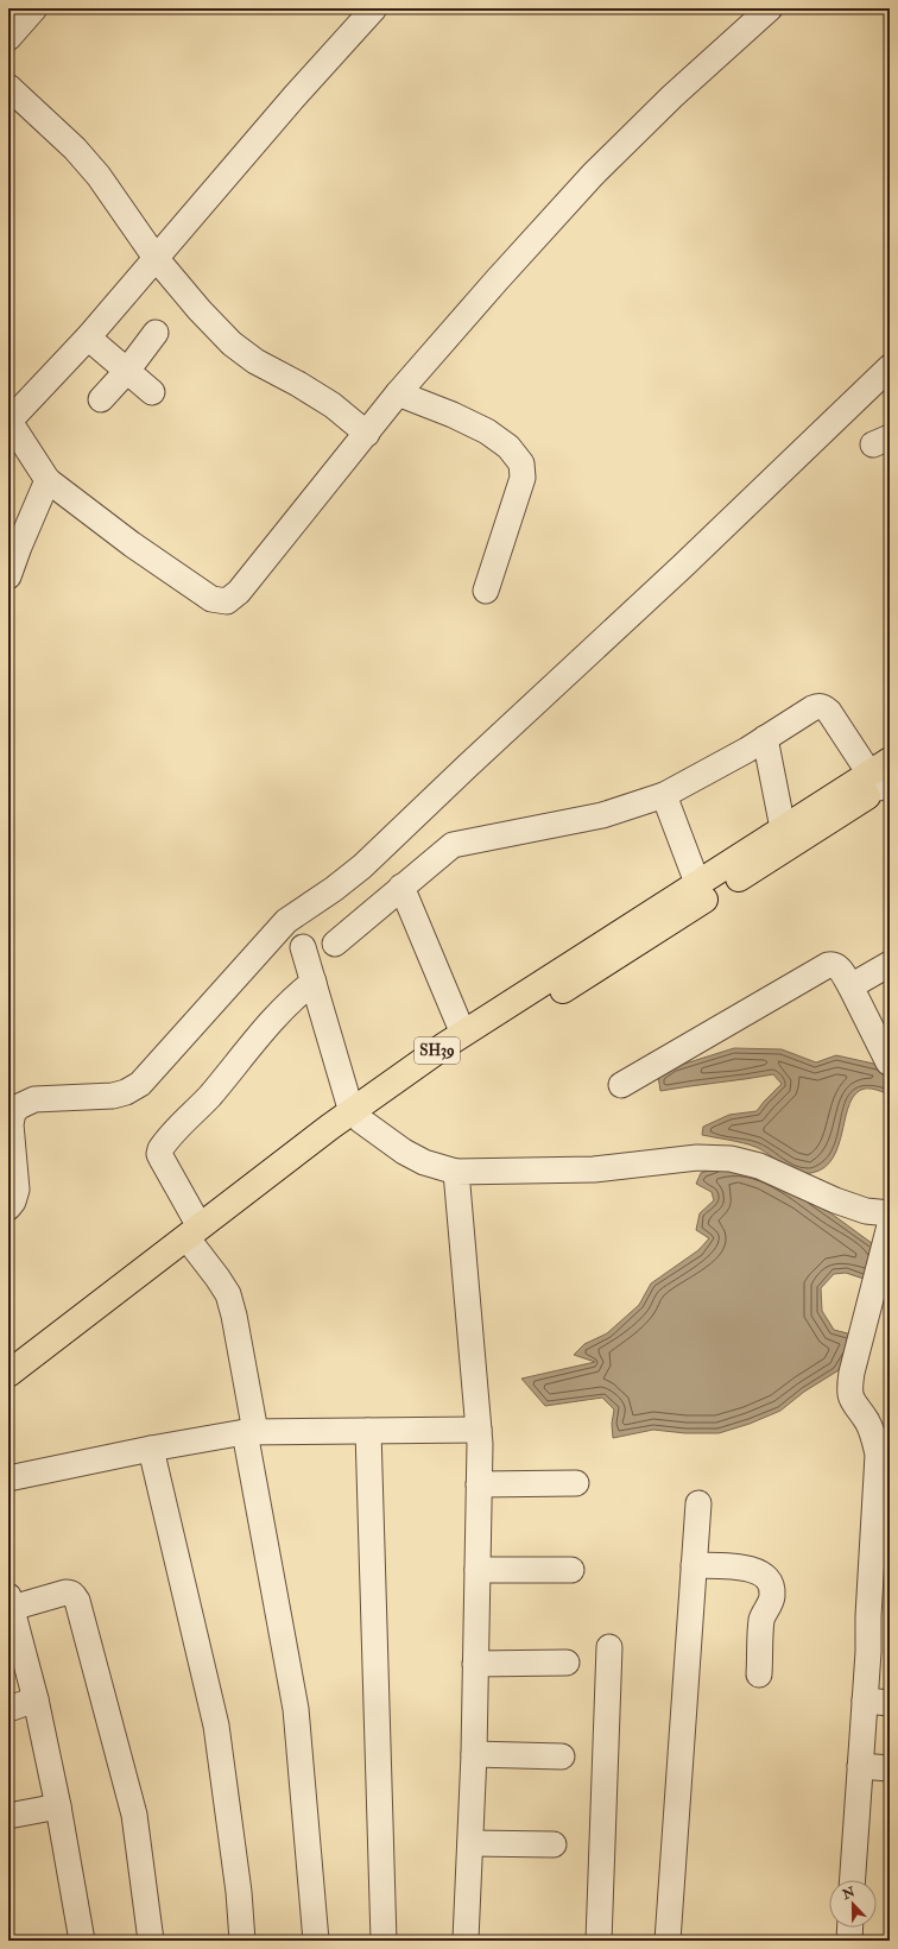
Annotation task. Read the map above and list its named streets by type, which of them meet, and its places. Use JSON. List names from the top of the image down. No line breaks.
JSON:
{"streets":{"main road":["SH39"]},"north":"top"}
